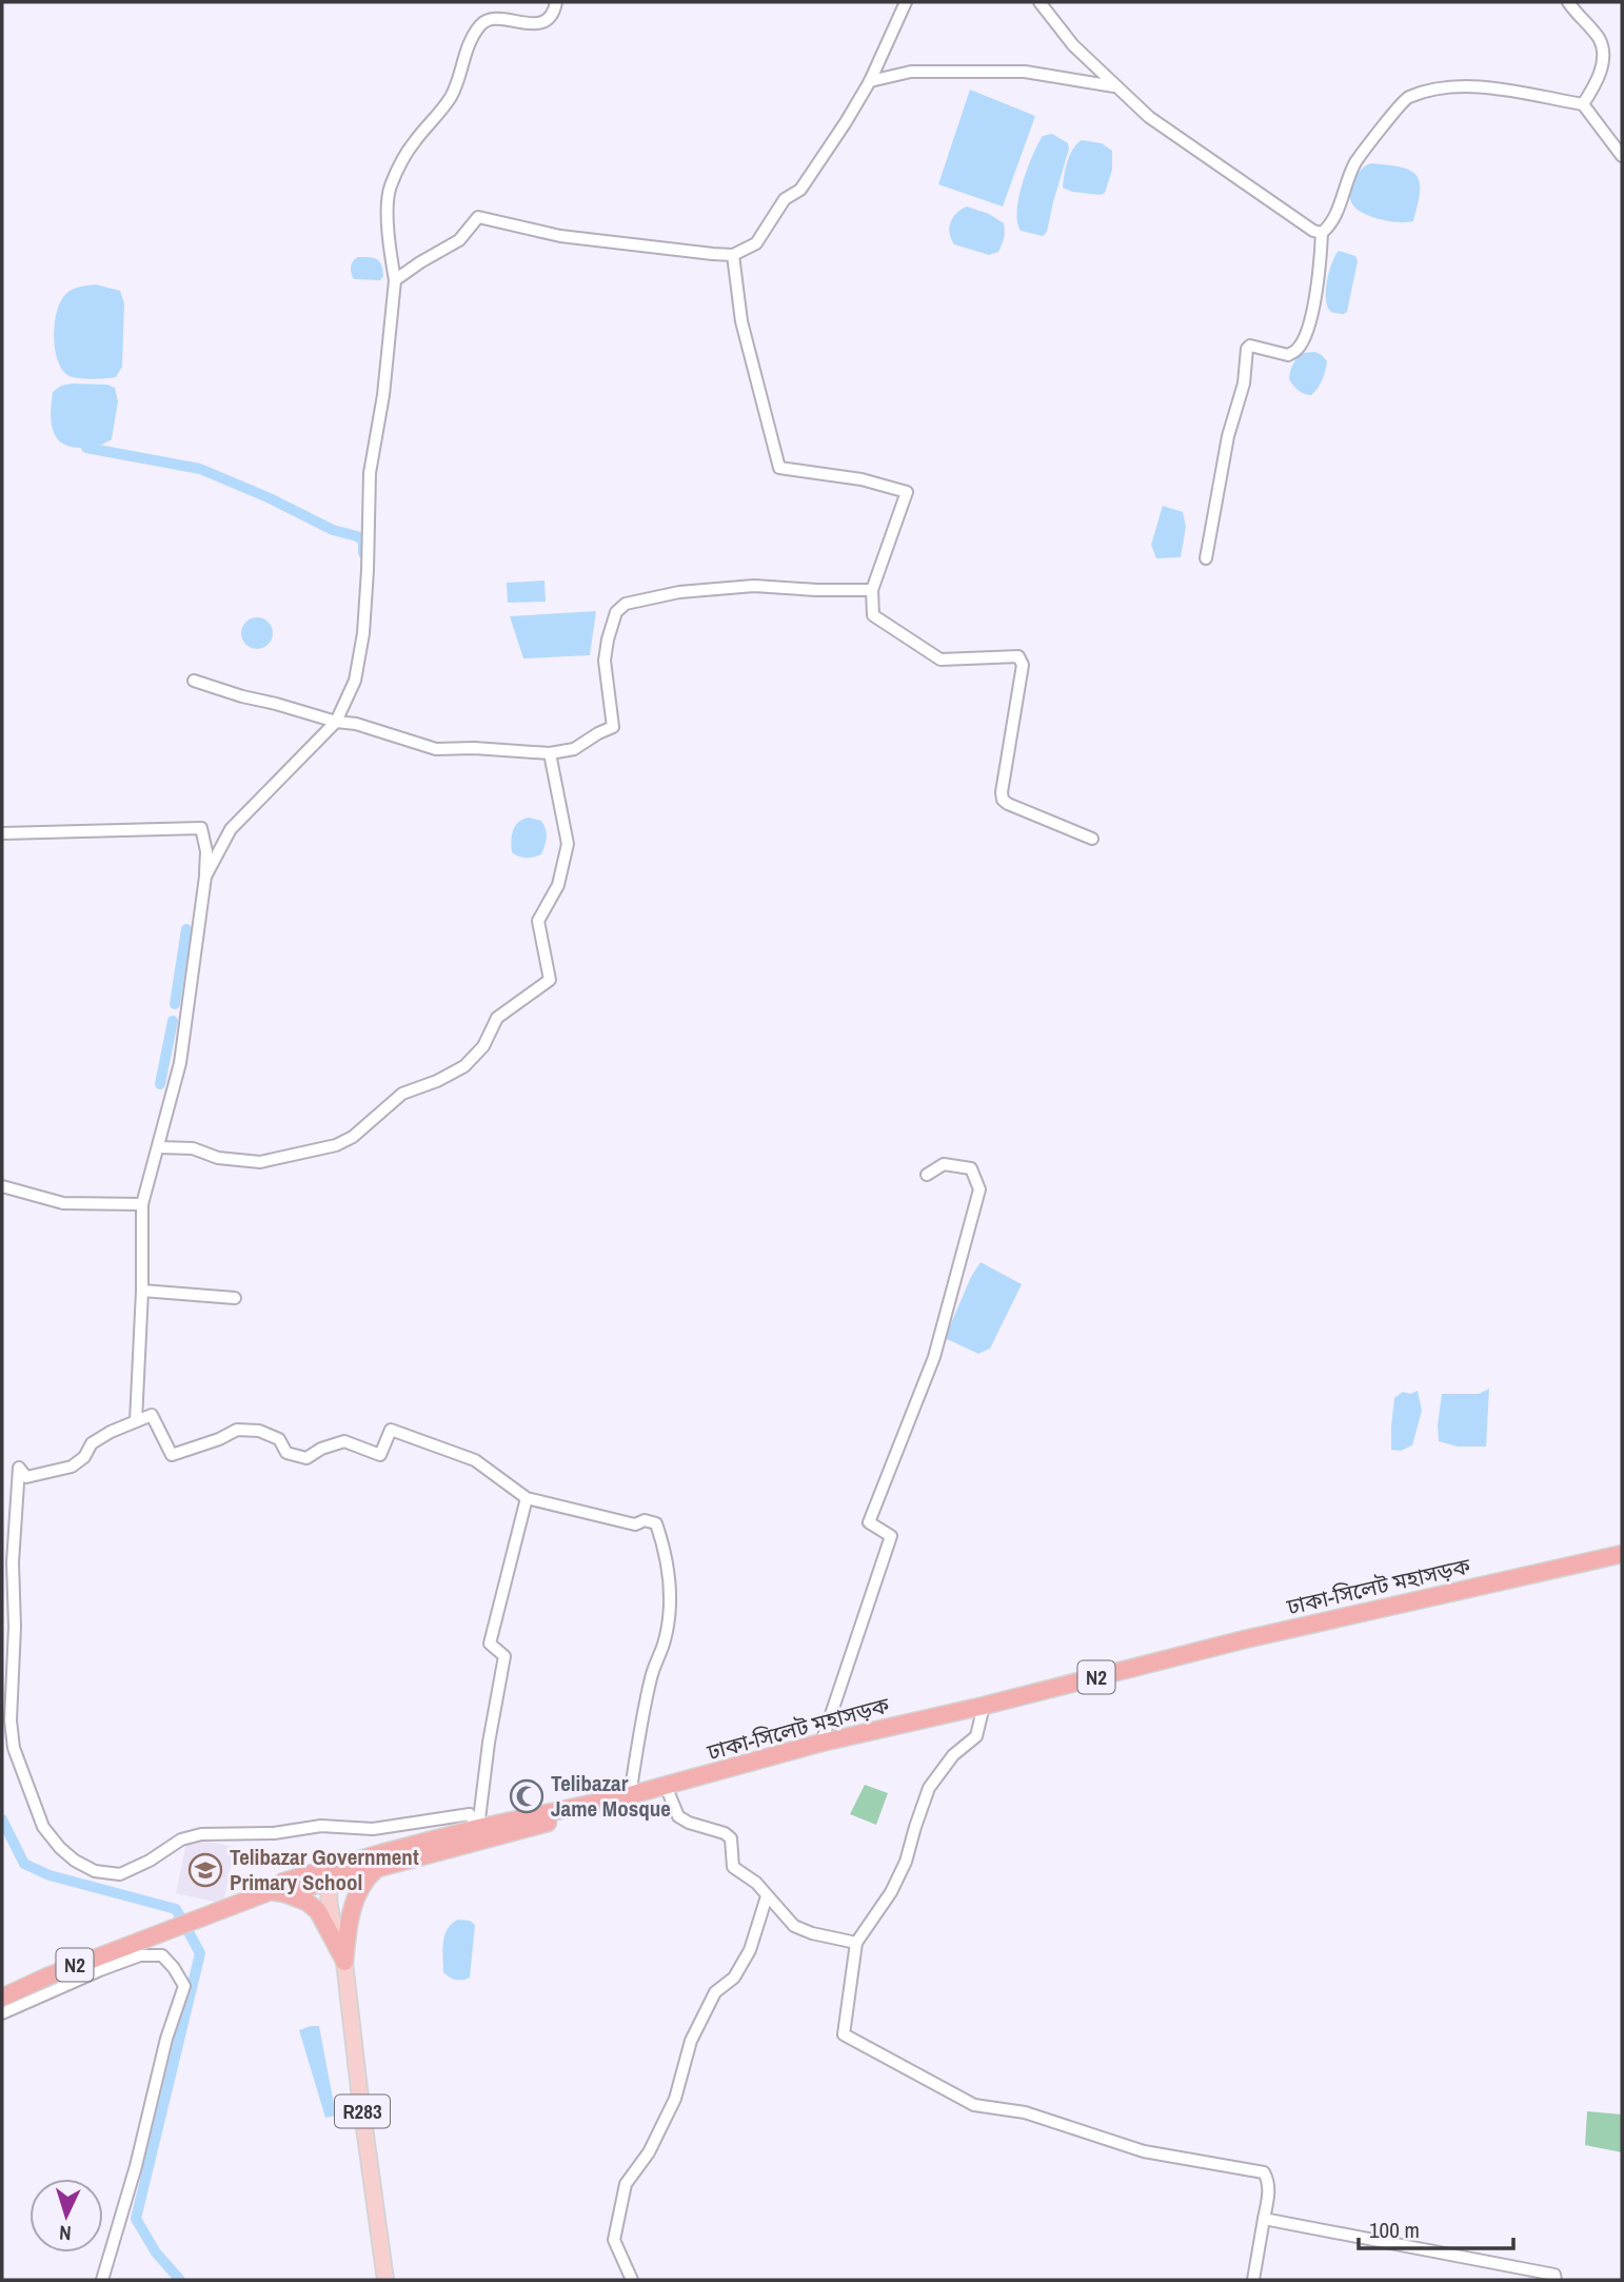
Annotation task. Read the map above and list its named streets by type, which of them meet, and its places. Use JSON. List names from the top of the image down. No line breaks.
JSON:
{"streets":{"highway":["ঢাকা-সিলেট মহাসড়ক","N2","R283"]},"crossings":[["ঢাকা-সিলেট মহাসড়ক","R283"],["N2","R283"]],"places":{"mosque":["Telibazar Jame Mosque"],"school or university":["Telibazar Government Primary School"]},"scale_bar":"100 m","north":"bottom"}
